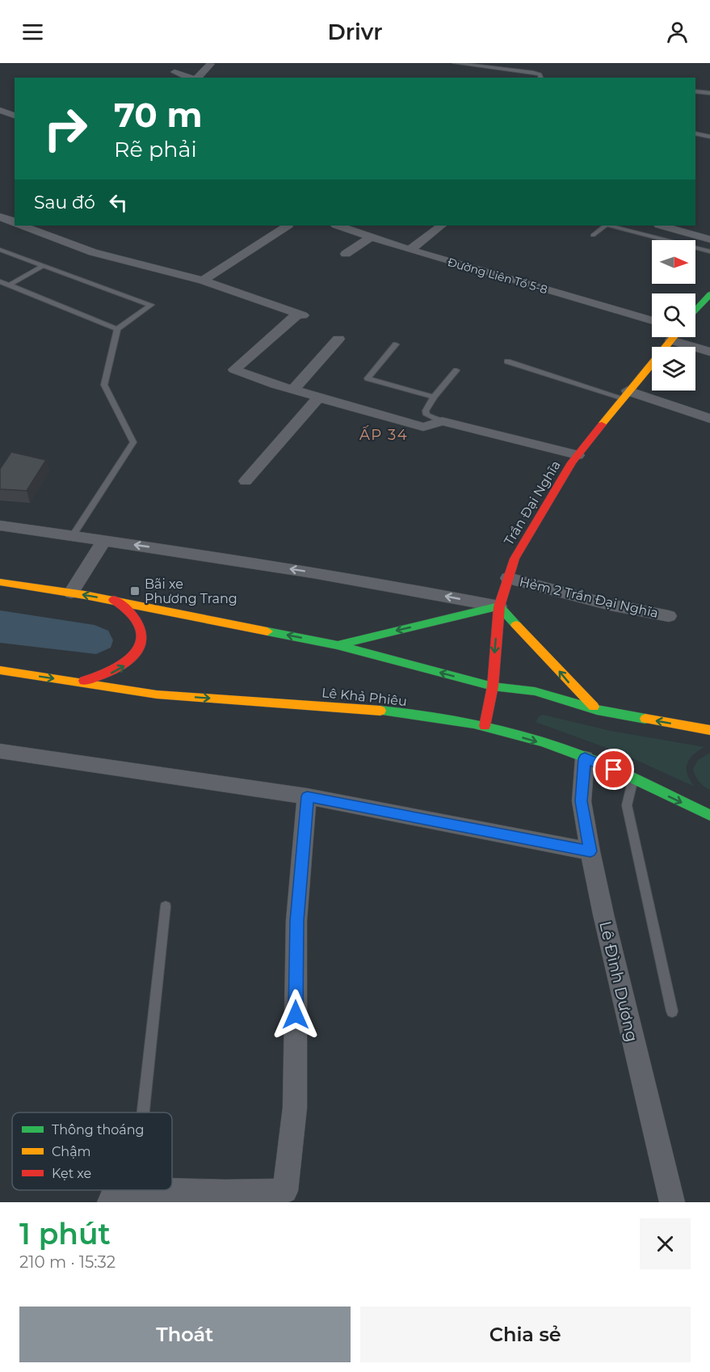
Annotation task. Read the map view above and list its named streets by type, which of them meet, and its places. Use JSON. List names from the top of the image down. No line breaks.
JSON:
{"streets":{"main road":["Trần Đại Nghĩa","Lê Khả Phiêu"],"street":["Đường Liên Tổ 5-8","Hẻm 2 Trần Đại Nghĩa","Lê Đình Dương"]},"crossings":[["Trần Đại Nghĩa","Hẻm 2 Trần Đại Nghĩa"],["Trần Đại Nghĩa","Lê Khả Phiêu"],["Lê Khả Phiêu","Lê Đình Dương"]],"districts":["ẤP 34"],"places":{"transit":["Bãi xe Phương Trang"]},"legend":["Thông thoáng","Chậm","Kẹt xe"],"north":"right","page":{"header":"Drivr","turn":["70 m","Rẽ phải"],"then":"Sau đó","heading":["1 phút","210 m · 15:32"],"buttons":["Thoát","Chia sẻ"]}}
